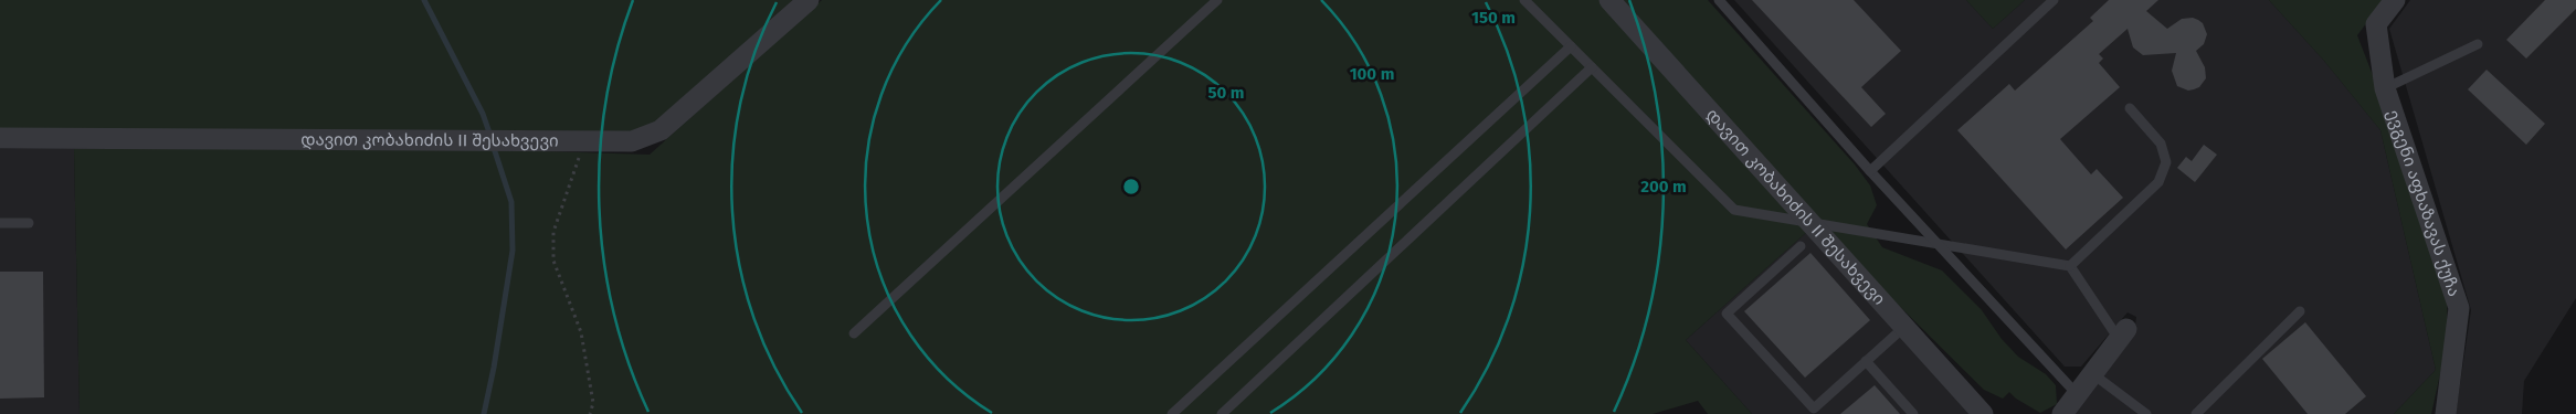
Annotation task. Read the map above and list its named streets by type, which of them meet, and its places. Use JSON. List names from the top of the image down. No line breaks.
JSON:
{"streets":{"street":["დავით კობახიძის II შესახვევი","ევგენი აფხაზავას ქუჩა"]},"rings":["150 m","100 m","50 m","200 m"]}
